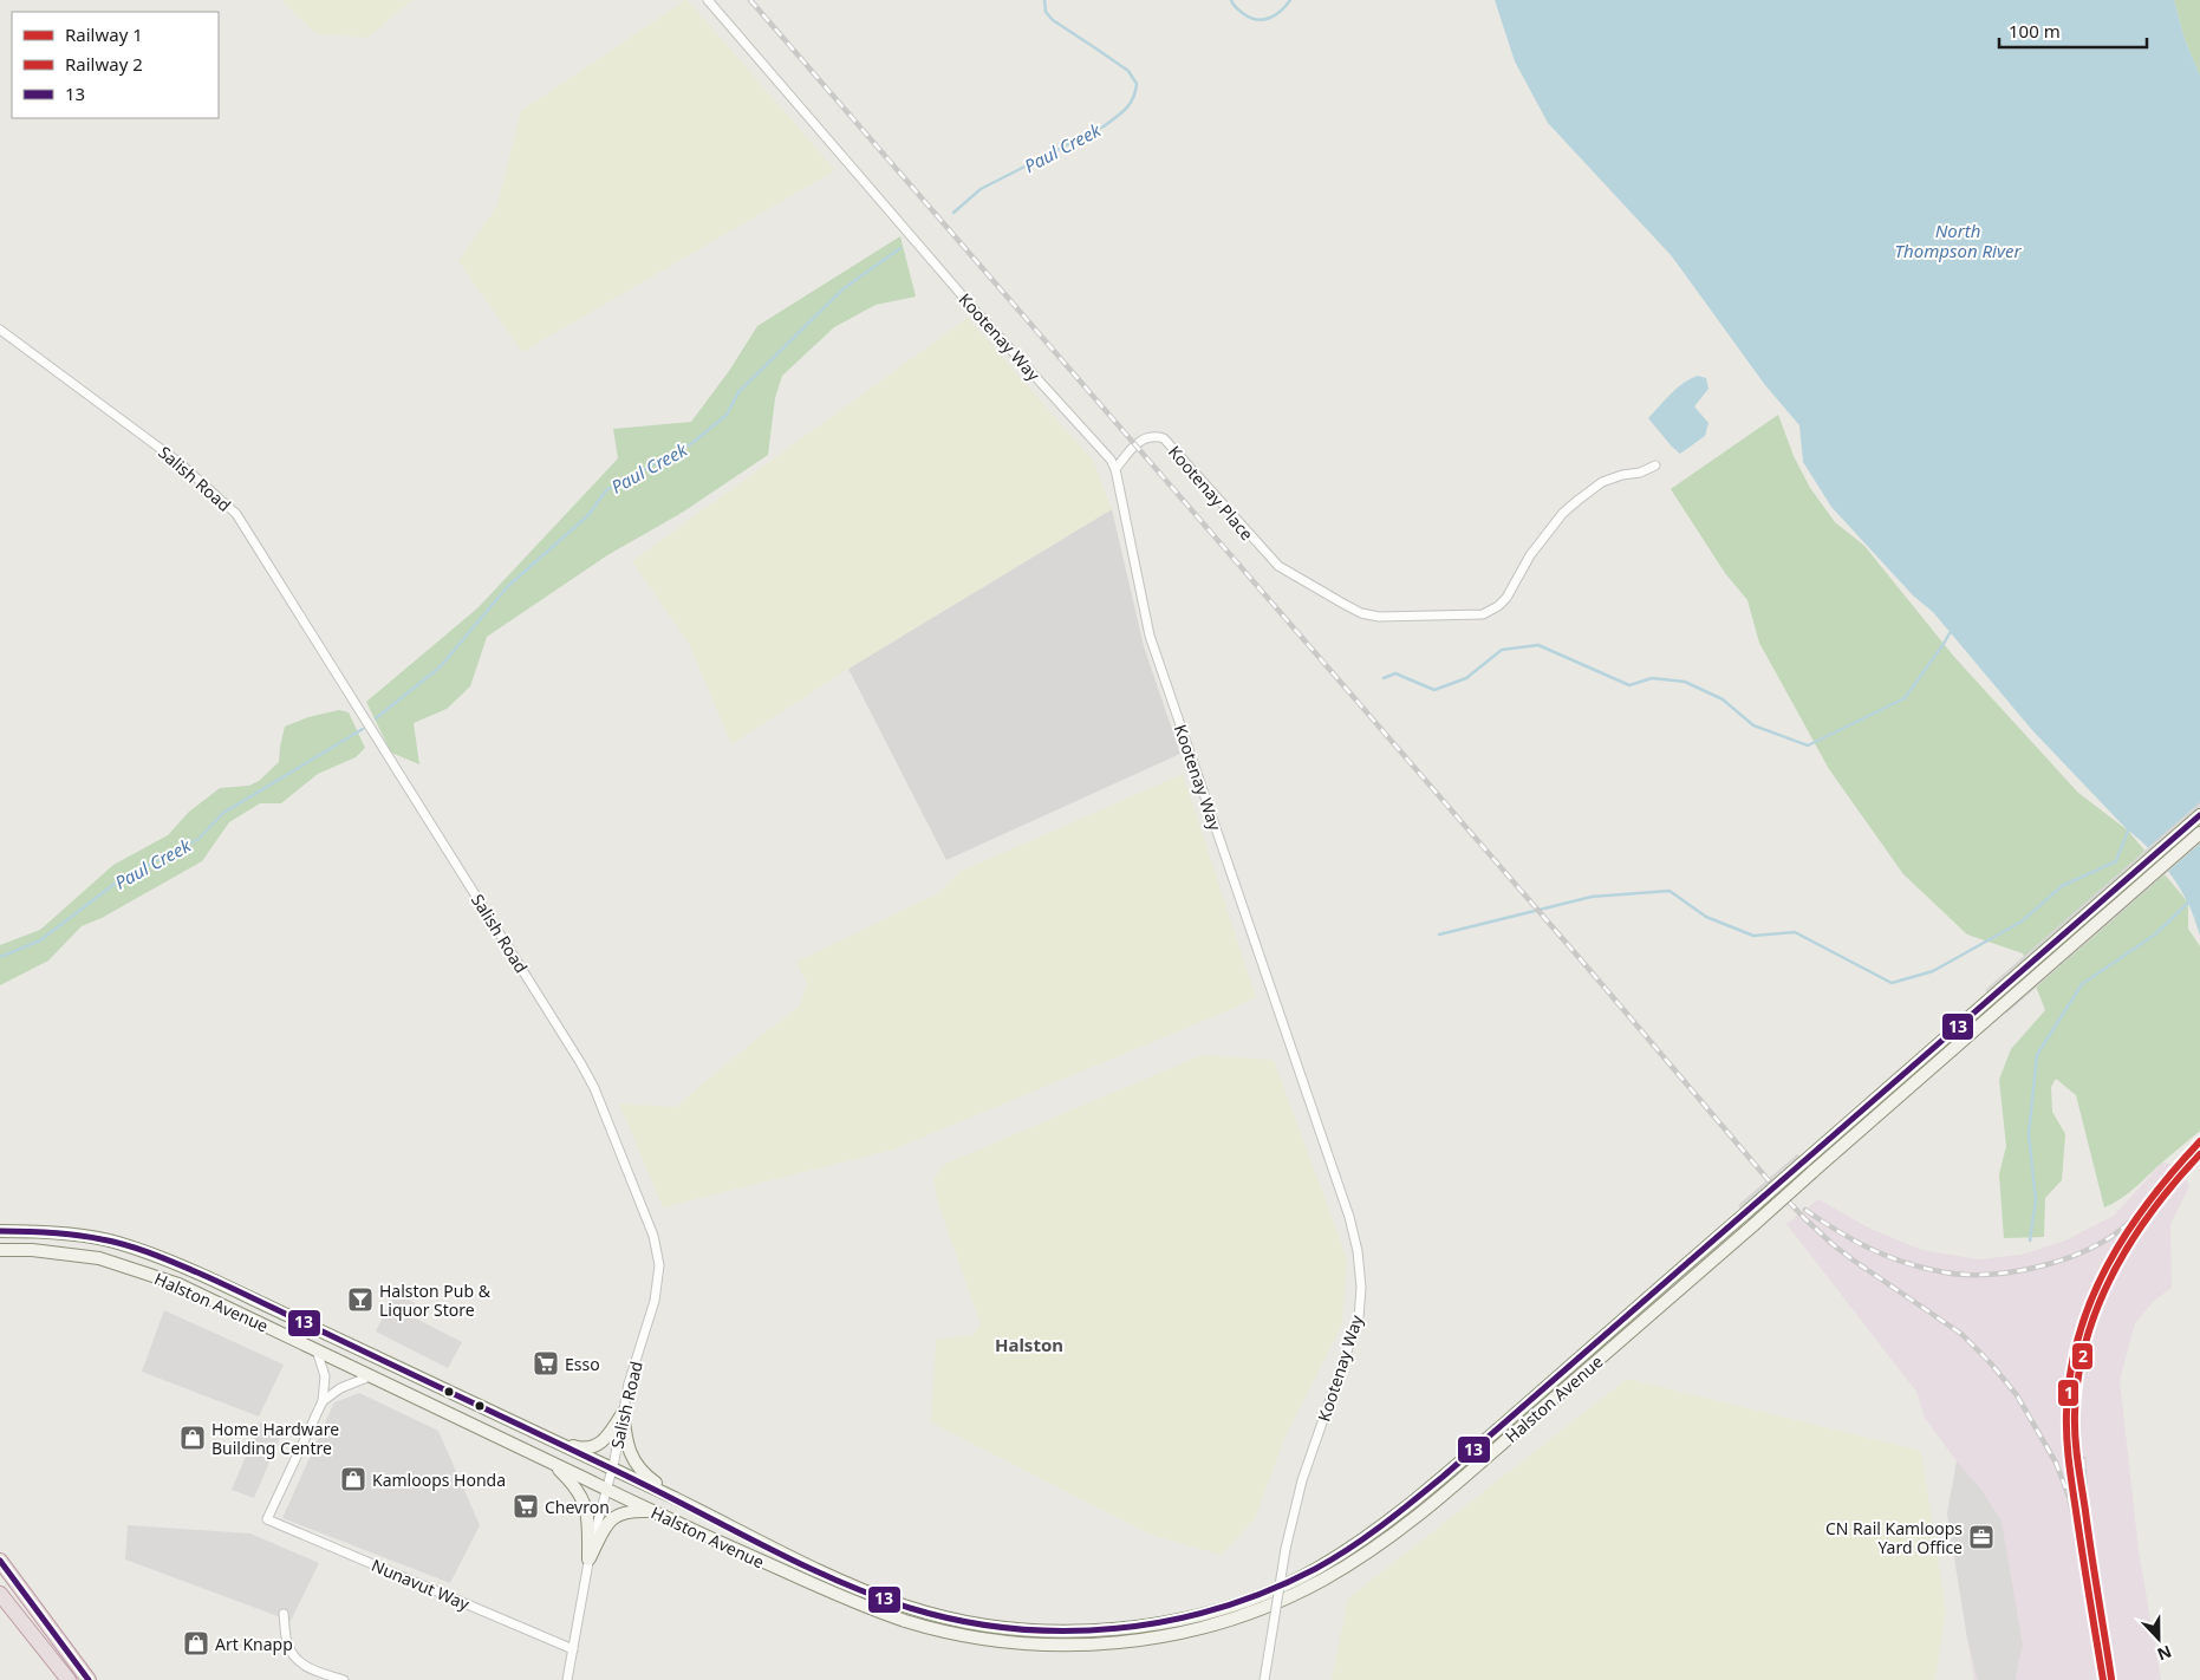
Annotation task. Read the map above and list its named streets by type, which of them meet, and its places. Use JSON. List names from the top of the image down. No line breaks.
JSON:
{"streets":{"main road":["Halston Avenue"],"street":["Kootenay Way","Salish Road","Kootenay Place","Nunavut Way"]},"crossings":[["Kootenay Way","Kootenay Place"],["Salish Road","Halston Avenue"],["Salish Road","Nunavut Way"]],"districts":["Halston"],"water":["Paul Creek","North Thompson River"],"places":{"bar":["Halston Pub & Liquor Store"],"supermarket":["Esso","Chevron"],"shop":["Home Hardware Building Centre","Kamloops Honda","Art Knapp"],"office":["CN Rail Kamloops Yard Office"]},"lines":["transit line 13","rail line 1","rail line 2"],"legend":["Railway 1","Railway 2","13"],"scale_bar":"100 m","north":"bottom"}
